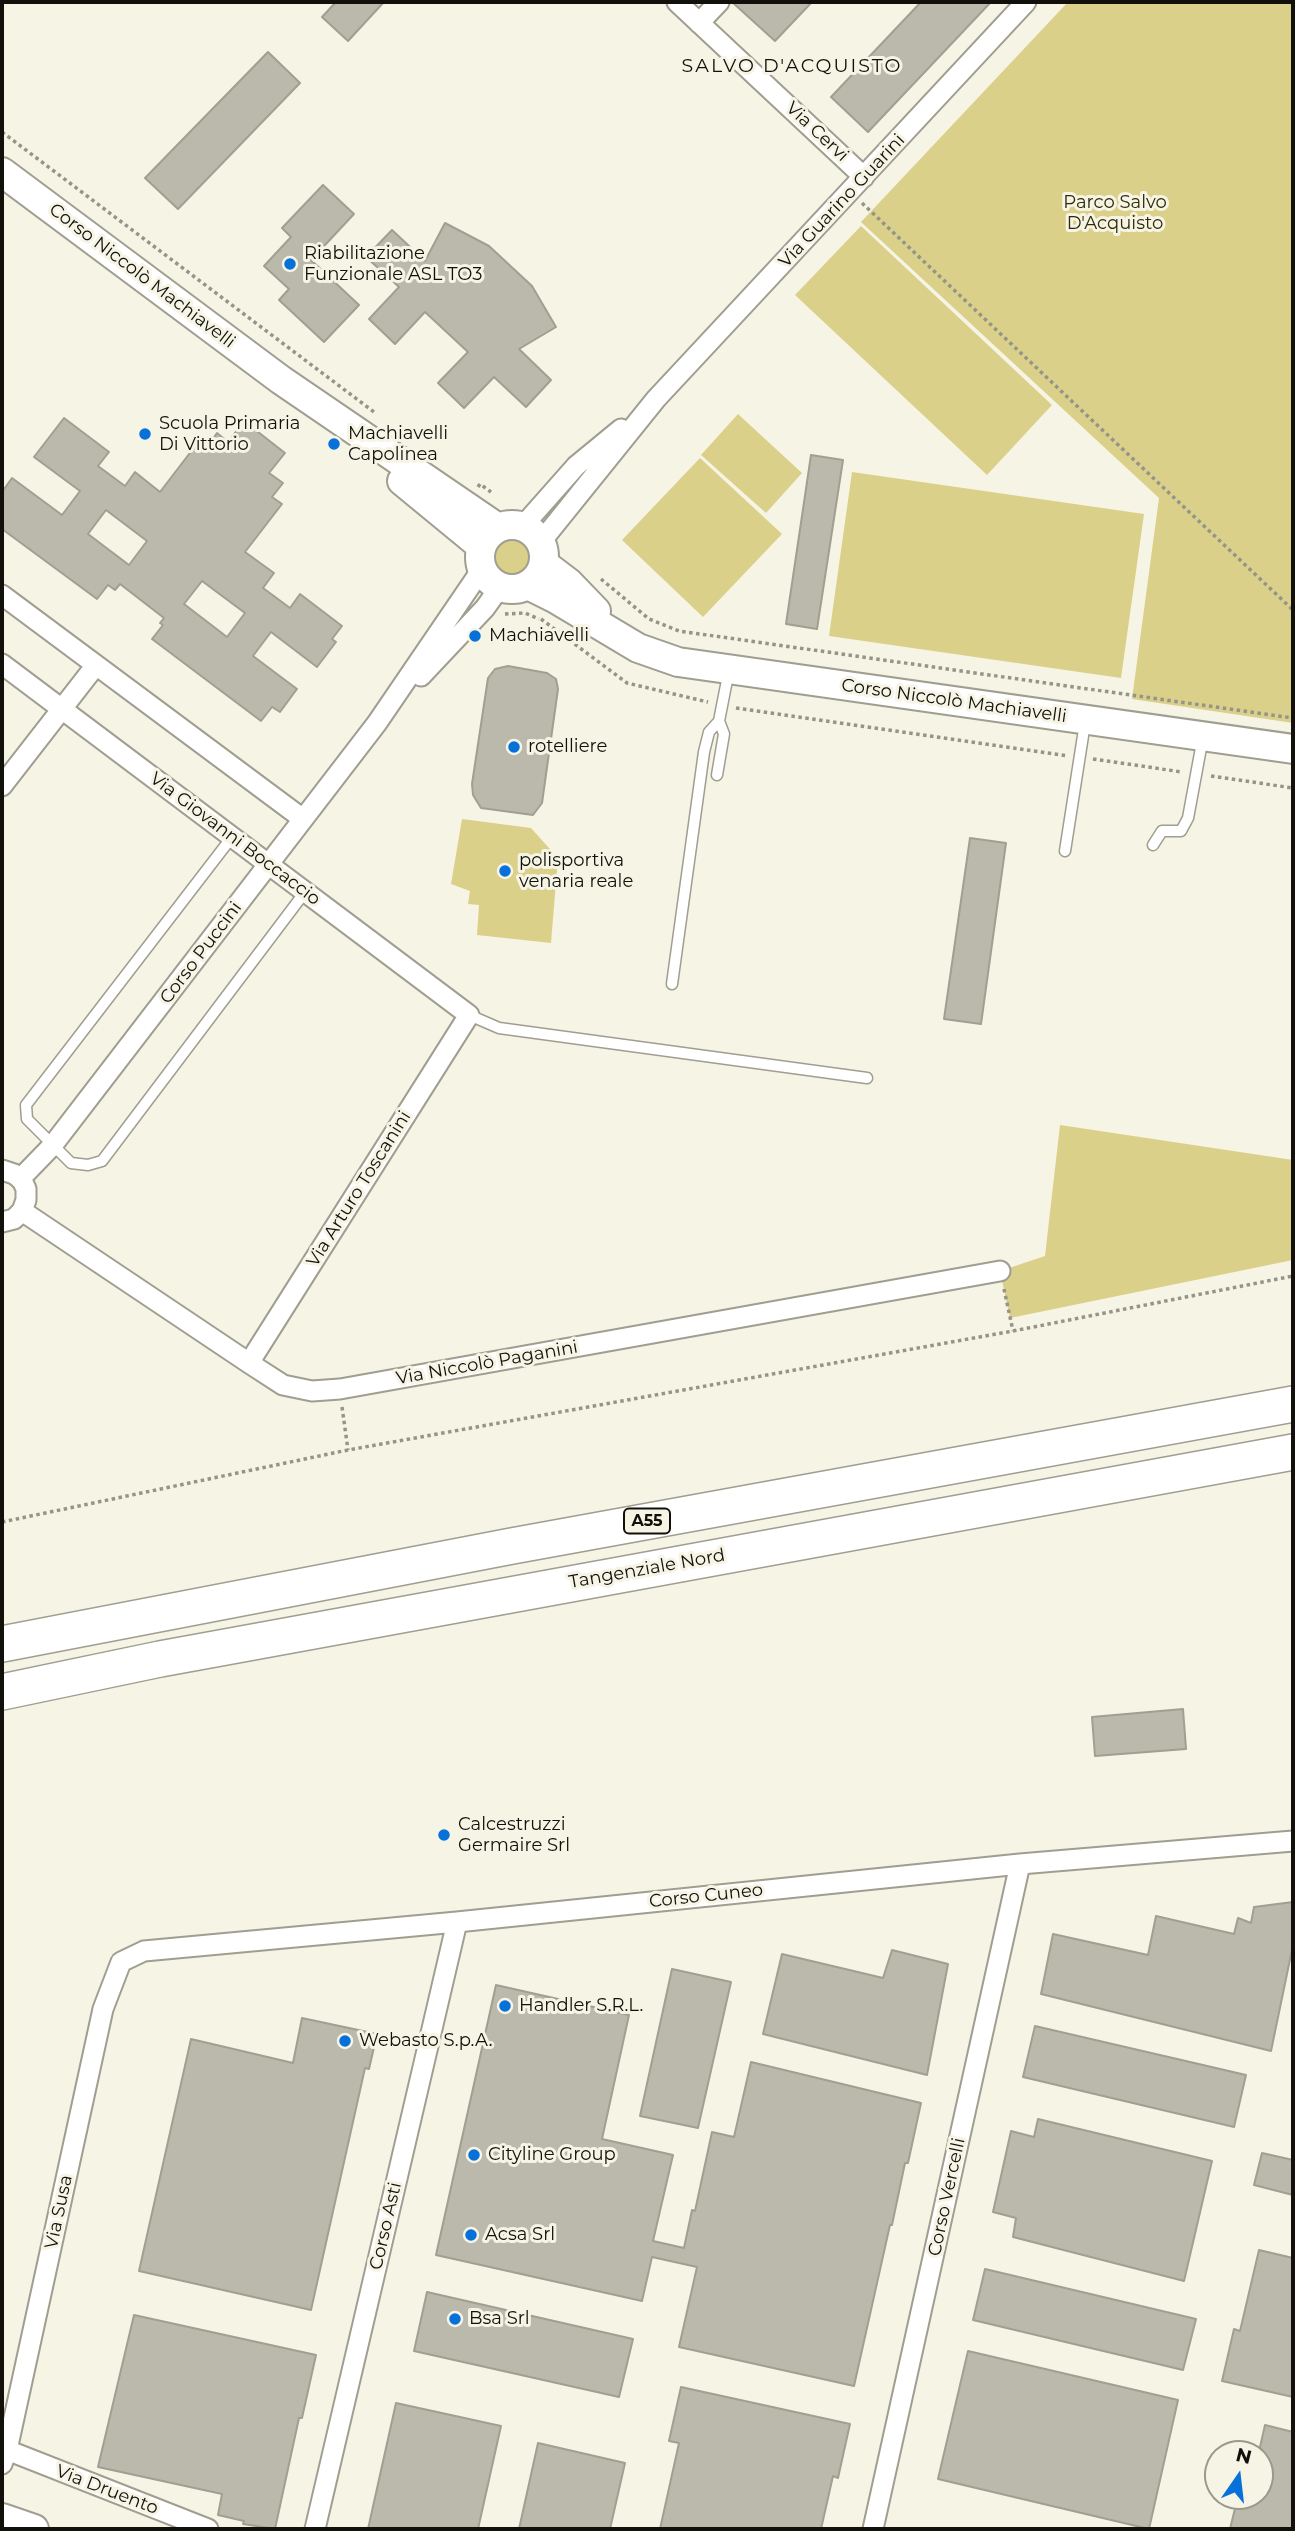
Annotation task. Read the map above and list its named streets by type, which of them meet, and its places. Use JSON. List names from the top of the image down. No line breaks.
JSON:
{"streets":{"highway":["A55","Tangenziale Nord"],"street":["Via Cervi","Via Guarino Guarini","Corso Niccolò Machiavelli","Via Giovanni Boccaccio","Corso Puccini","Via Arturo Toscanini","Via Niccolò Paganini","Corso Cuneo","Corso Vercelli","Via Susa","Corso Asti","Via Druento"]},"crossings":[["Via Cervi","Via Guarino Guarini"],["Via Guarino Guarini","Corso Niccolò Machiavelli"],["Via Guarino Guarini","Corso Puccini"],["Via Giovanni Boccaccio","Corso Puccini"],["Via Giovanni Boccaccio","Via Arturo Toscanini"],["Via Arturo Toscanini","Via Niccolò Paganini"],["Corso Cuneo","Corso Vercelli"],["Corso Cuneo","Via Susa"],["Corso Cuneo","Corso Asti"],["Via Susa","Via Druento"]],"districts":["SALVO D'ACQUISTO"],"parks":["Parco Salvo D'Acquisto"],"places":["Riabilitazione Funzionale ASL TO3","Scuola Primaria Di Vittorio","Machiavelli Capolinea","Machiavelli","rotelliere","polisportiva venaria reale","Calcestruzzi Germaire Srl","Handler S.R.L.","Webasto S.p.A.","Cityline Group","Acsa Srl","Bsa Srl"],"north":"top"}
